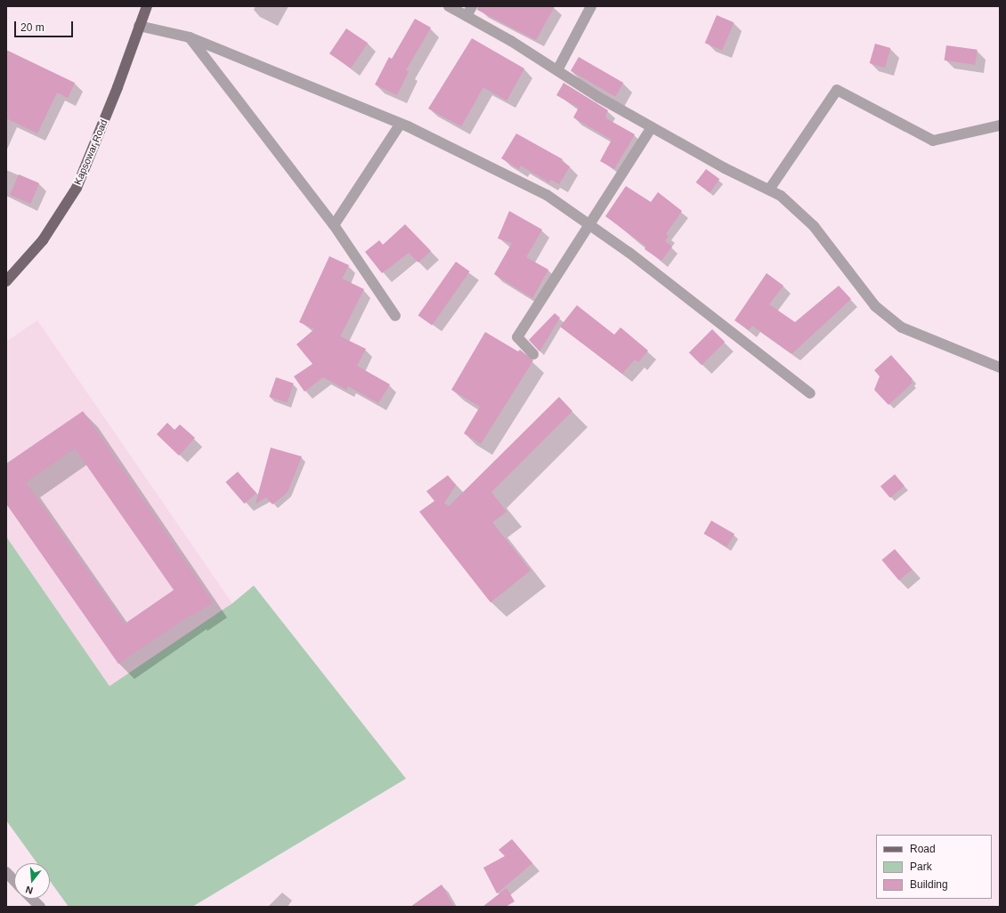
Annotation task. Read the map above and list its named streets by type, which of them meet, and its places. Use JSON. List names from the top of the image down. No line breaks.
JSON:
{"streets":{"main road":["Kapsowar Road"]},"legend":["Road","Park","Building"],"scale_bar":"20 m","north":"bottom"}
